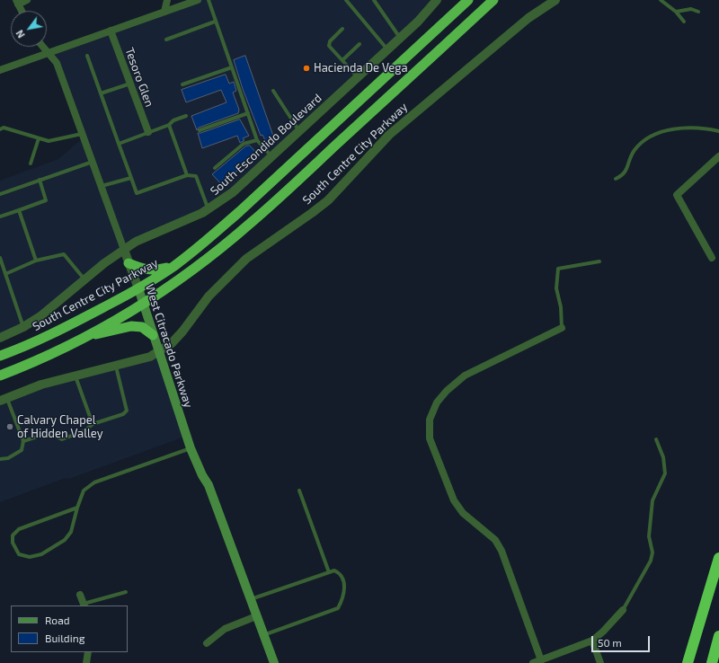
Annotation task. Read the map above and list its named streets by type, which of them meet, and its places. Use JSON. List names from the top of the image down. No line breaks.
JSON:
{"streets":{"highway":["South Centre City Parkway"],"main road":["West Citracado Parkway"],"street":["Tesoro Glen","South Escondido Boulevard"]},"crossings":[["South Escondido Boulevard","West Citracado Parkway"],["South Centre City Parkway","West Citracado Parkway"]],"places":["Hacienda De Vega","Calvary Chapel of Hidden Valley"],"legend":["Road","Building"],"scale_bar":"50 m","north":"bottom left"}
